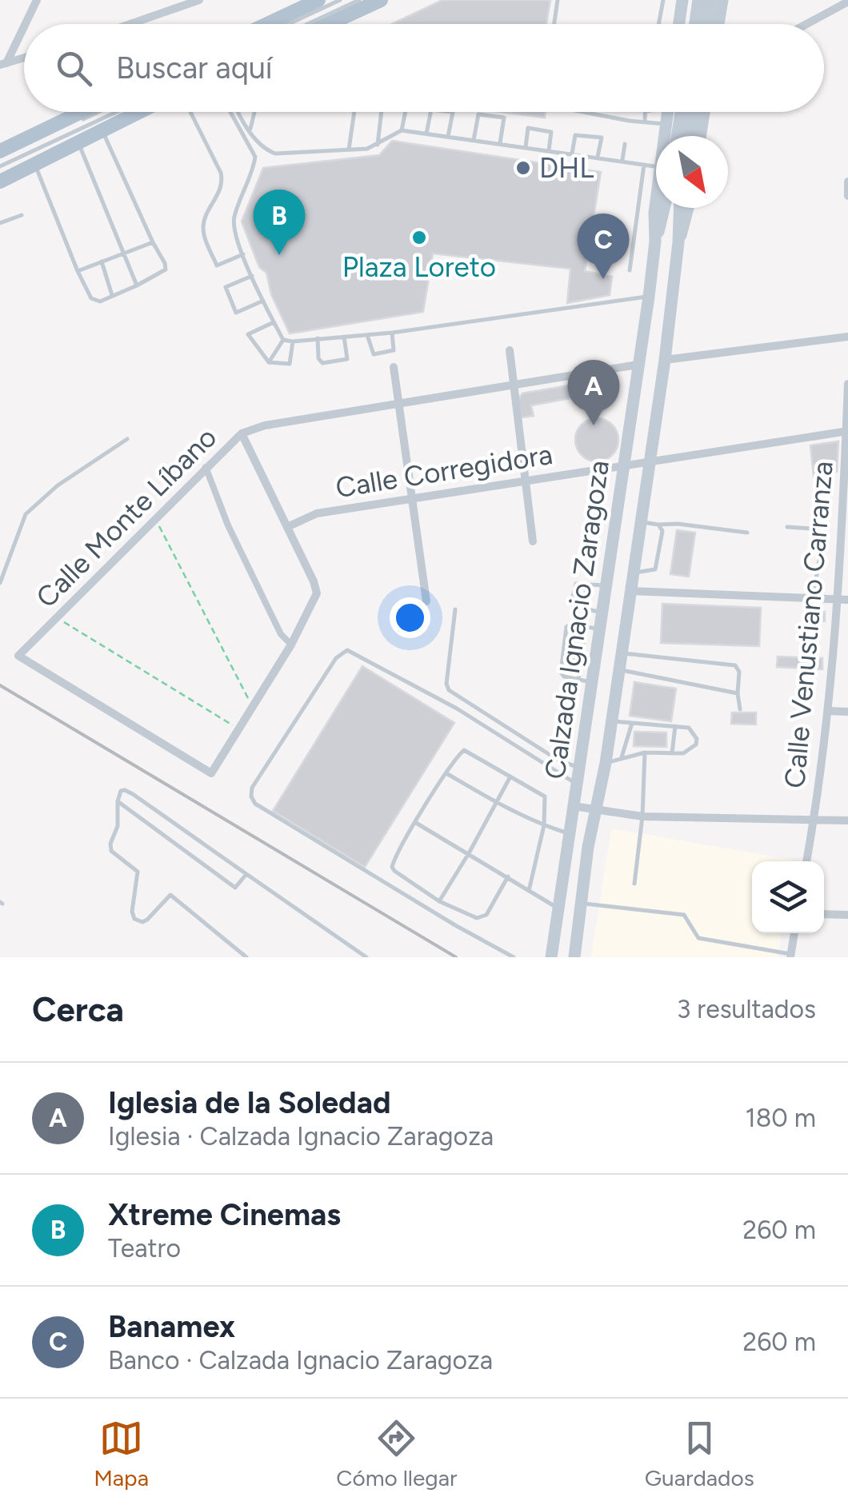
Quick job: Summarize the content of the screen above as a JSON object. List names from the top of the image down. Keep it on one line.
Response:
{"streets":{"main road":["Calzada Ignacio Zaragoza"],"street":["Calle Corregidora","Calle Monte Líbano","Calle Venustiano Carranza"]},"crossings":[["Calle Corregidora","Calzada Ignacio Zaragoza"],["Calle Corregidora","Calle Venustiano Carranza"],["Calle Monte Líbano","Calzada Ignacio Zaragoza"]],"places":["DHL","Plaza Loreto"],"north":"bottom right","page":{"search":"Buscar aquí","pins":["B","C","A"],"heading":["Cerca","3 resultados"],"list":[{"mark":"A","name":"Iglesia de la Soledad","note":"Iglesia · Calzada Ignacio Zaragoza","value":"180 m"},{"mark":"B","name":"Xtreme Cinemas","note":"Teatro","value":"260 m"},{"mark":"C","name":"Banamex","note":"Banco · Calzada Ignacio Zaragoza","value":"260 m"}],"nav":["Mapa","Cómo llegar","Guardados"]}}
